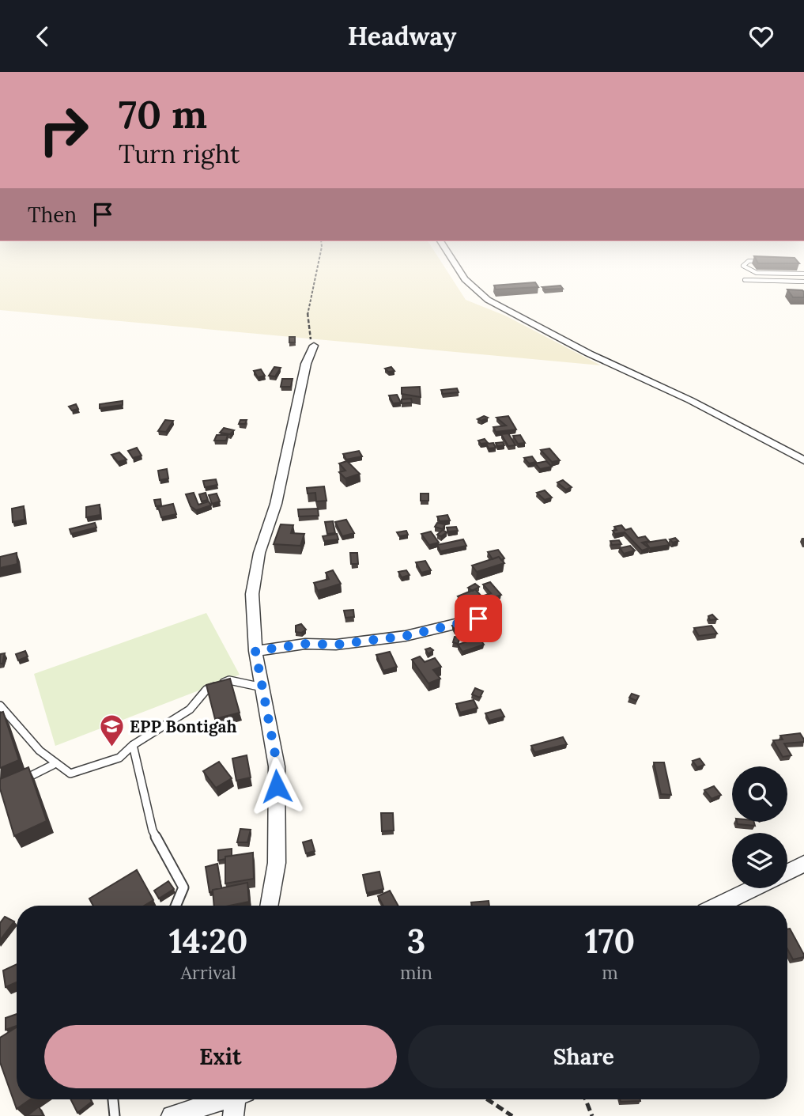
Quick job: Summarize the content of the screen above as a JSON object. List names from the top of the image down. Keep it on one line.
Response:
{"places":{"school or university":["EPP Bontigah"]},"page":{"header":"Headway","turn":["70 m","Turn right"],"then":"Then","eta":["14:20","Arrival","3","min","170","m"],"buttons":["Exit","Share"]}}
